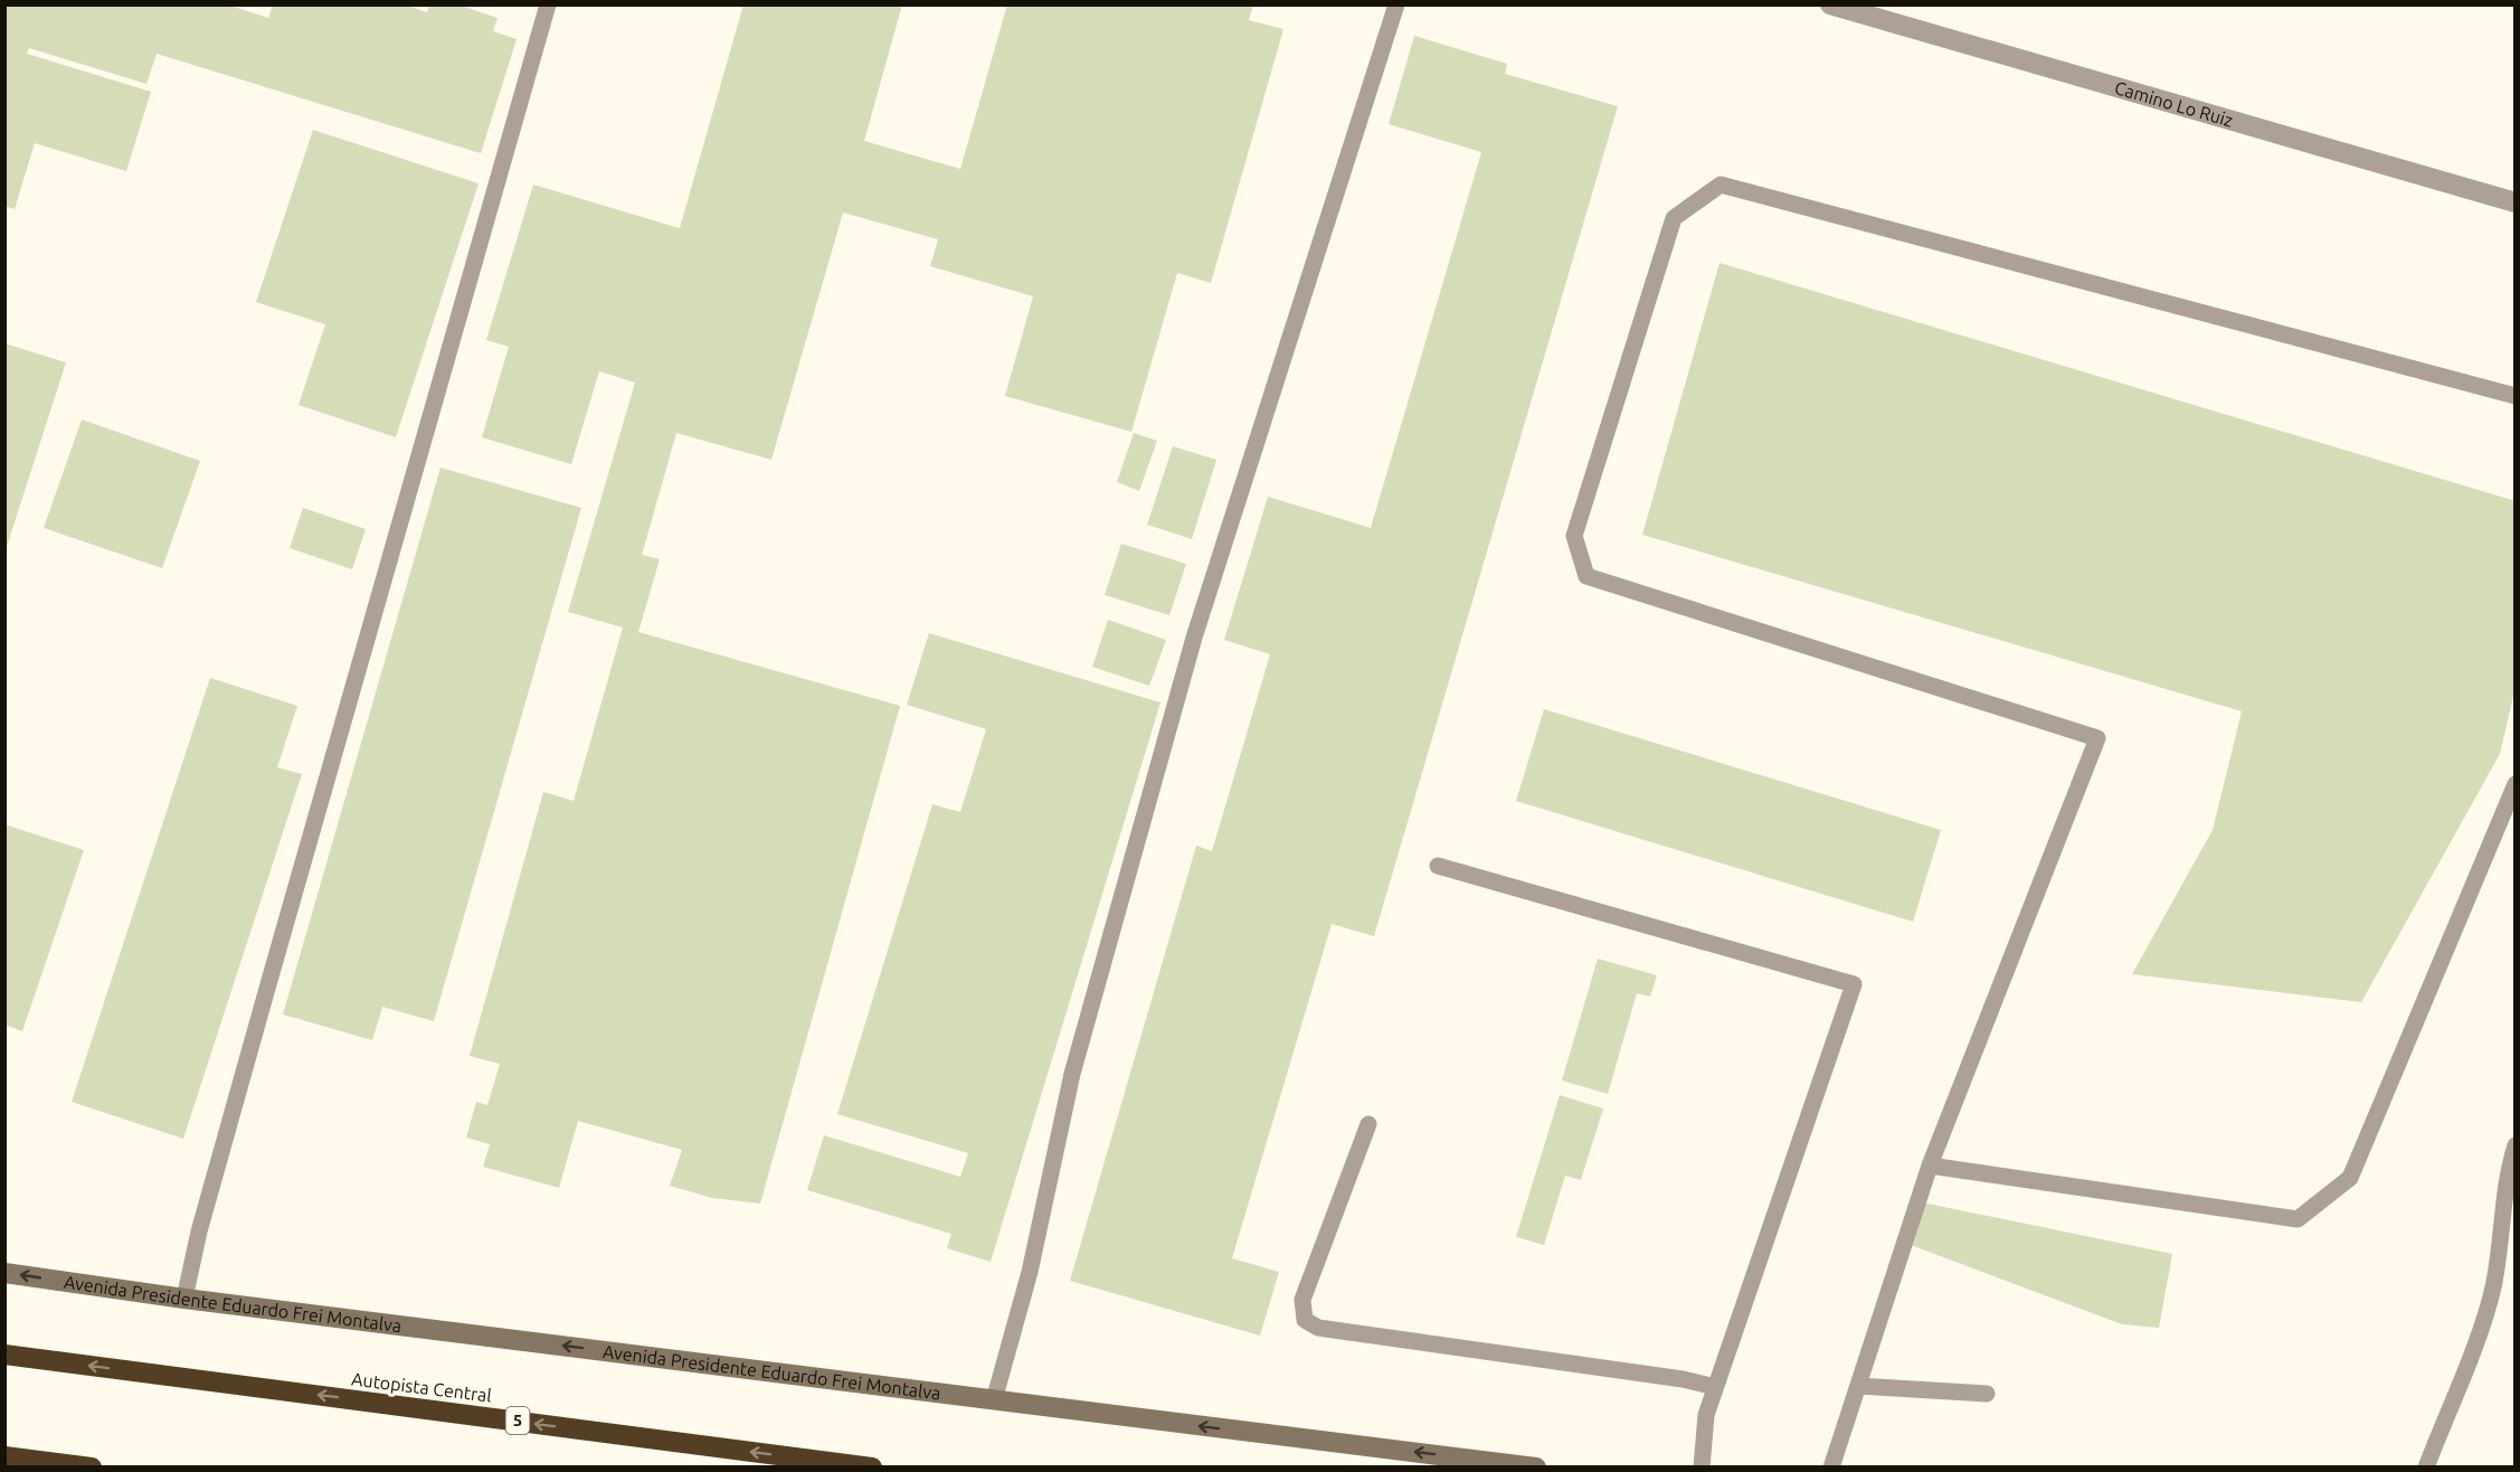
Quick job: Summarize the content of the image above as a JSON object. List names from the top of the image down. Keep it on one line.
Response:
{"streets":{"highway":["Autopista Central","5"],"main road":["Avenida Presidente Eduardo Frei Montalva"],"street":["Camino Lo Ruiz"]},"one_way":["Avenida Presidente Eduardo Frei Montalva","Autopista Central"]}
